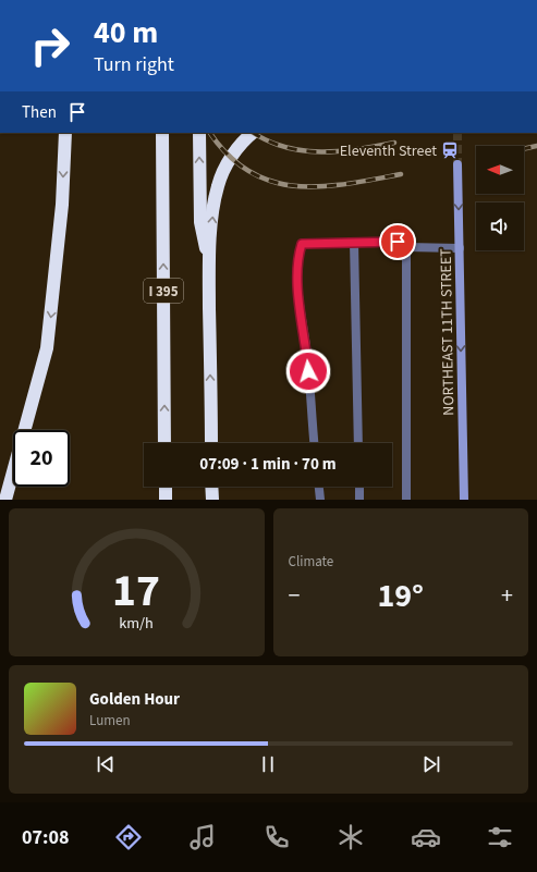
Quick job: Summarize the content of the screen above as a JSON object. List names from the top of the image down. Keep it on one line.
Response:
{"streets":{"highway":["I 395"],"street":["NORTHEAST 11TH STREET"]},"one_way":["NORTHEAST 11TH STREET"],"places":{"station":["Eleventh Street"]},"north":"left","page":{"turn":["40 m","Turn right"],"then":"Then","limit":"20","trip":"07:09 · 1 min · 70 m","tile":"Climate","heat":["−","19°","+"],"song":["Golden Hour","Lumen"],"tabs":"07:08","gauge":["17","km/h"]}}
